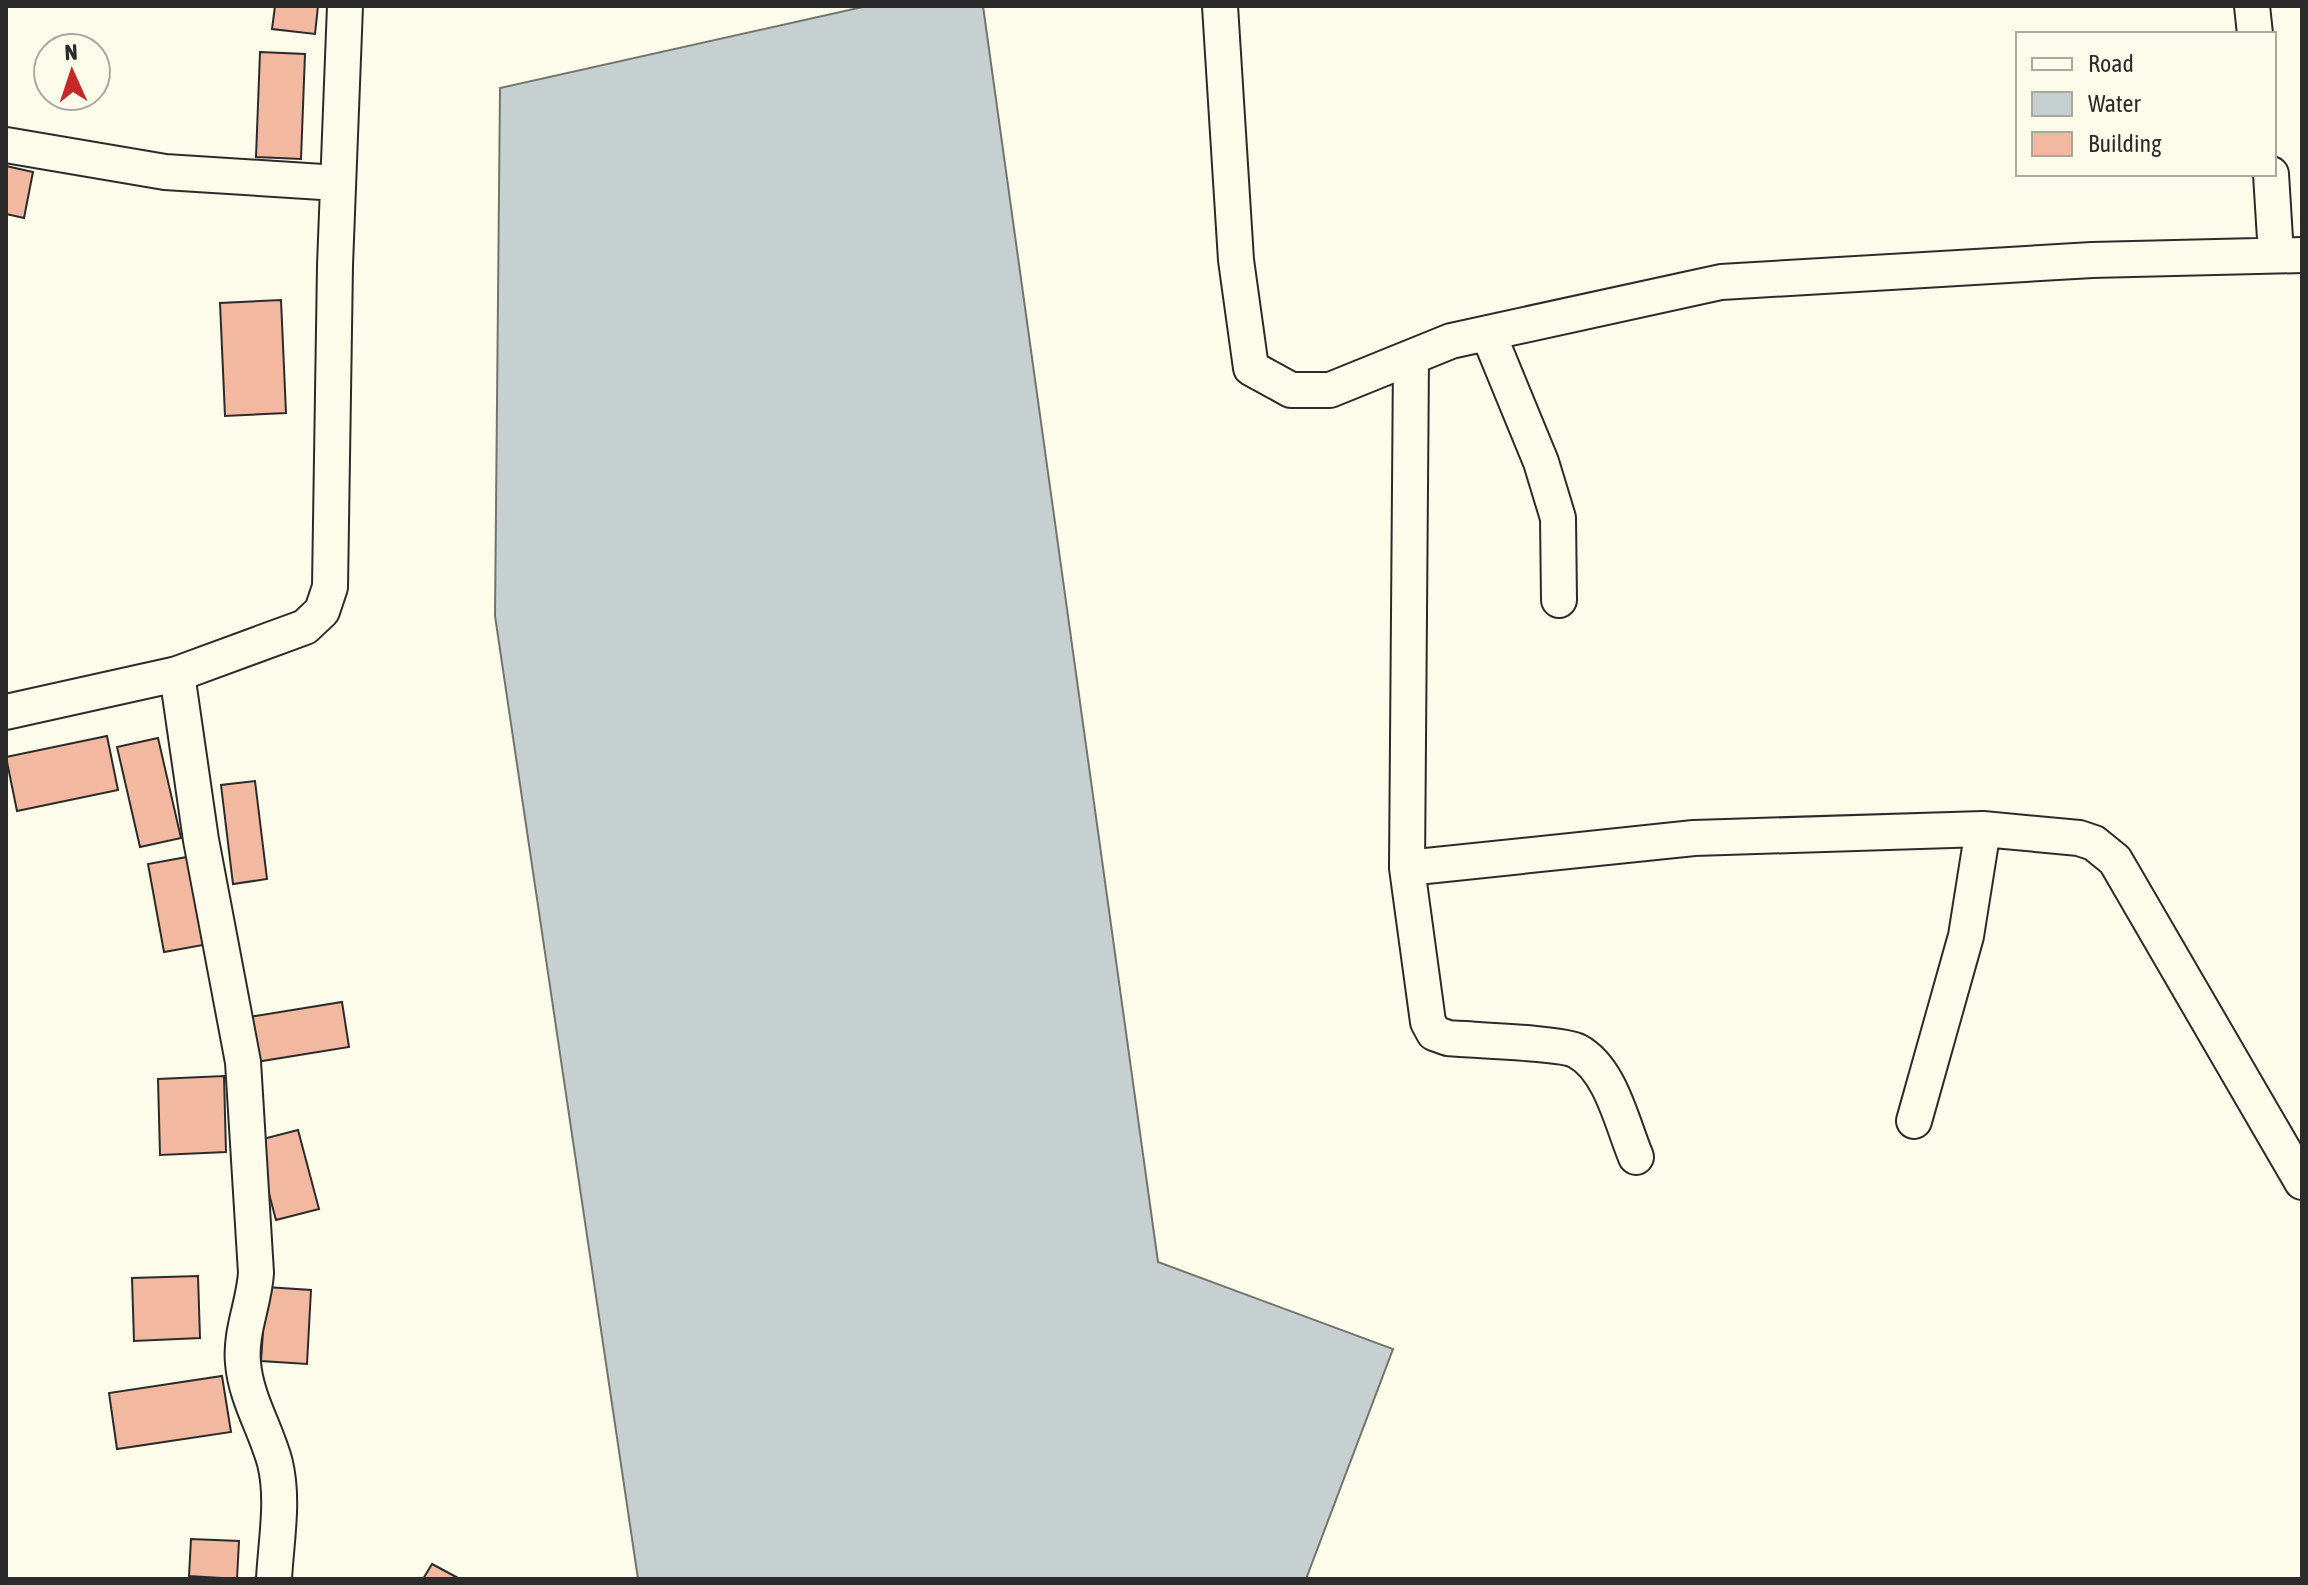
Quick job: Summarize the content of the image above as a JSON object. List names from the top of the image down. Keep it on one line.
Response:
{"legend":["Road","Water","Building"],"north":"top"}
